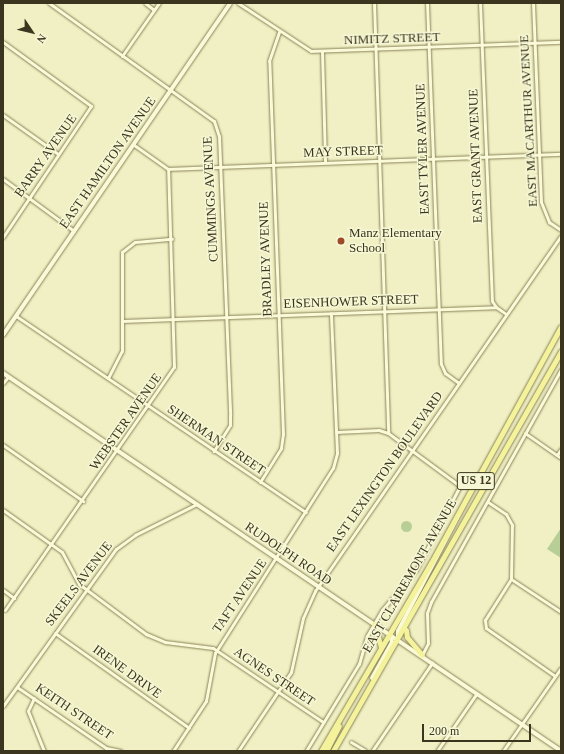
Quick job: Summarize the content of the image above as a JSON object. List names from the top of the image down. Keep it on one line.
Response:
{"streets":{"main road":["US 12","EAST CLAIREMONT AVENUE"],"street":["NIMITZ STREET","EAST MACARTHUR AVENUE","EAST TYLER AVENUE","MAY STREET","BARRY AVENUE","EAST GRANT AVENUE","EAST HAMILTON AVENUE","CUMMINGS AVENUE","BRADLEY AVENUE","EISENHOWER STREET","WEBSTER AVENUE","SHERMAN STREET","EAST LEXINGTON BOULEVARD","RUDOLPH ROAD","SKEELS AVENUE","TAFT AVENUE","IRENE DRIVE","AGNES STREET","KEITH STREET"]},"crossings":[["NIMITZ STREET","EAST MACARTHUR AVENUE"],["NIMITZ STREET","EAST TYLER AVENUE"],["NIMITZ STREET","EAST GRANT AVENUE"],["NIMITZ STREET","BRADLEY AVENUE"],["EAST MACARTHUR AVENUE","MAY STREET"],["EAST TYLER AVENUE","MAY STREET"],["EAST TYLER AVENUE","EISENHOWER STREET"],["EAST TYLER AVENUE","EAST LEXINGTON BOULEVARD"],["MAY STREET","EAST GRANT AVENUE"],["MAY STREET","CUMMINGS AVENUE"],["MAY STREET","BRADLEY AVENUE"],["MAY STREET","WEBSTER AVENUE"],["EAST GRANT AVENUE","EISENHOWER STREET"],["EAST HAMILTON AVENUE","CUMMINGS AVENUE"],["EAST HAMILTON AVENUE","SHERMAN STREET"],["CUMMINGS AVENUE","EISENHOWER STREET"],["CUMMINGS AVENUE","SHERMAN STREET"],["BRADLEY AVENUE","EISENHOWER STREET"],["BRADLEY AVENUE","SHERMAN STREET"],["EISENHOWER STREET","WEBSTER AVENUE"],["EISENHOWER STREET","TAFT AVENUE"],["WEBSTER AVENUE","SHERMAN STREET"],["WEBSTER AVENUE","RUDOLPH ROAD"],["WEBSTER AVENUE","AGNES STREET"],["SHERMAN STREET","TAFT AVENUE"],["EAST LEXINGTON BOULEVARD","RUDOLPH ROAD"],["EAST LEXINGTON BOULEVARD","AGNES STREET"],["RUDOLPH ROAD","EAST CLAIREMONT AVENUE"],["RUDOLPH ROAD","SKEELS AVENUE"],["RUDOLPH ROAD","TAFT AVENUE"],["SKEELS AVENUE","IRENE DRIVE"],["SKEELS AVENUE","AGNES STREET"],["SKEELS AVENUE","KEITH STREET"],["TAFT AVENUE","IRENE DRIVE"],["TAFT AVENUE","AGNES STREET"]],"places":["Manz Elementary School"],"scale_bar":"200 m","north":"bottom right"}
